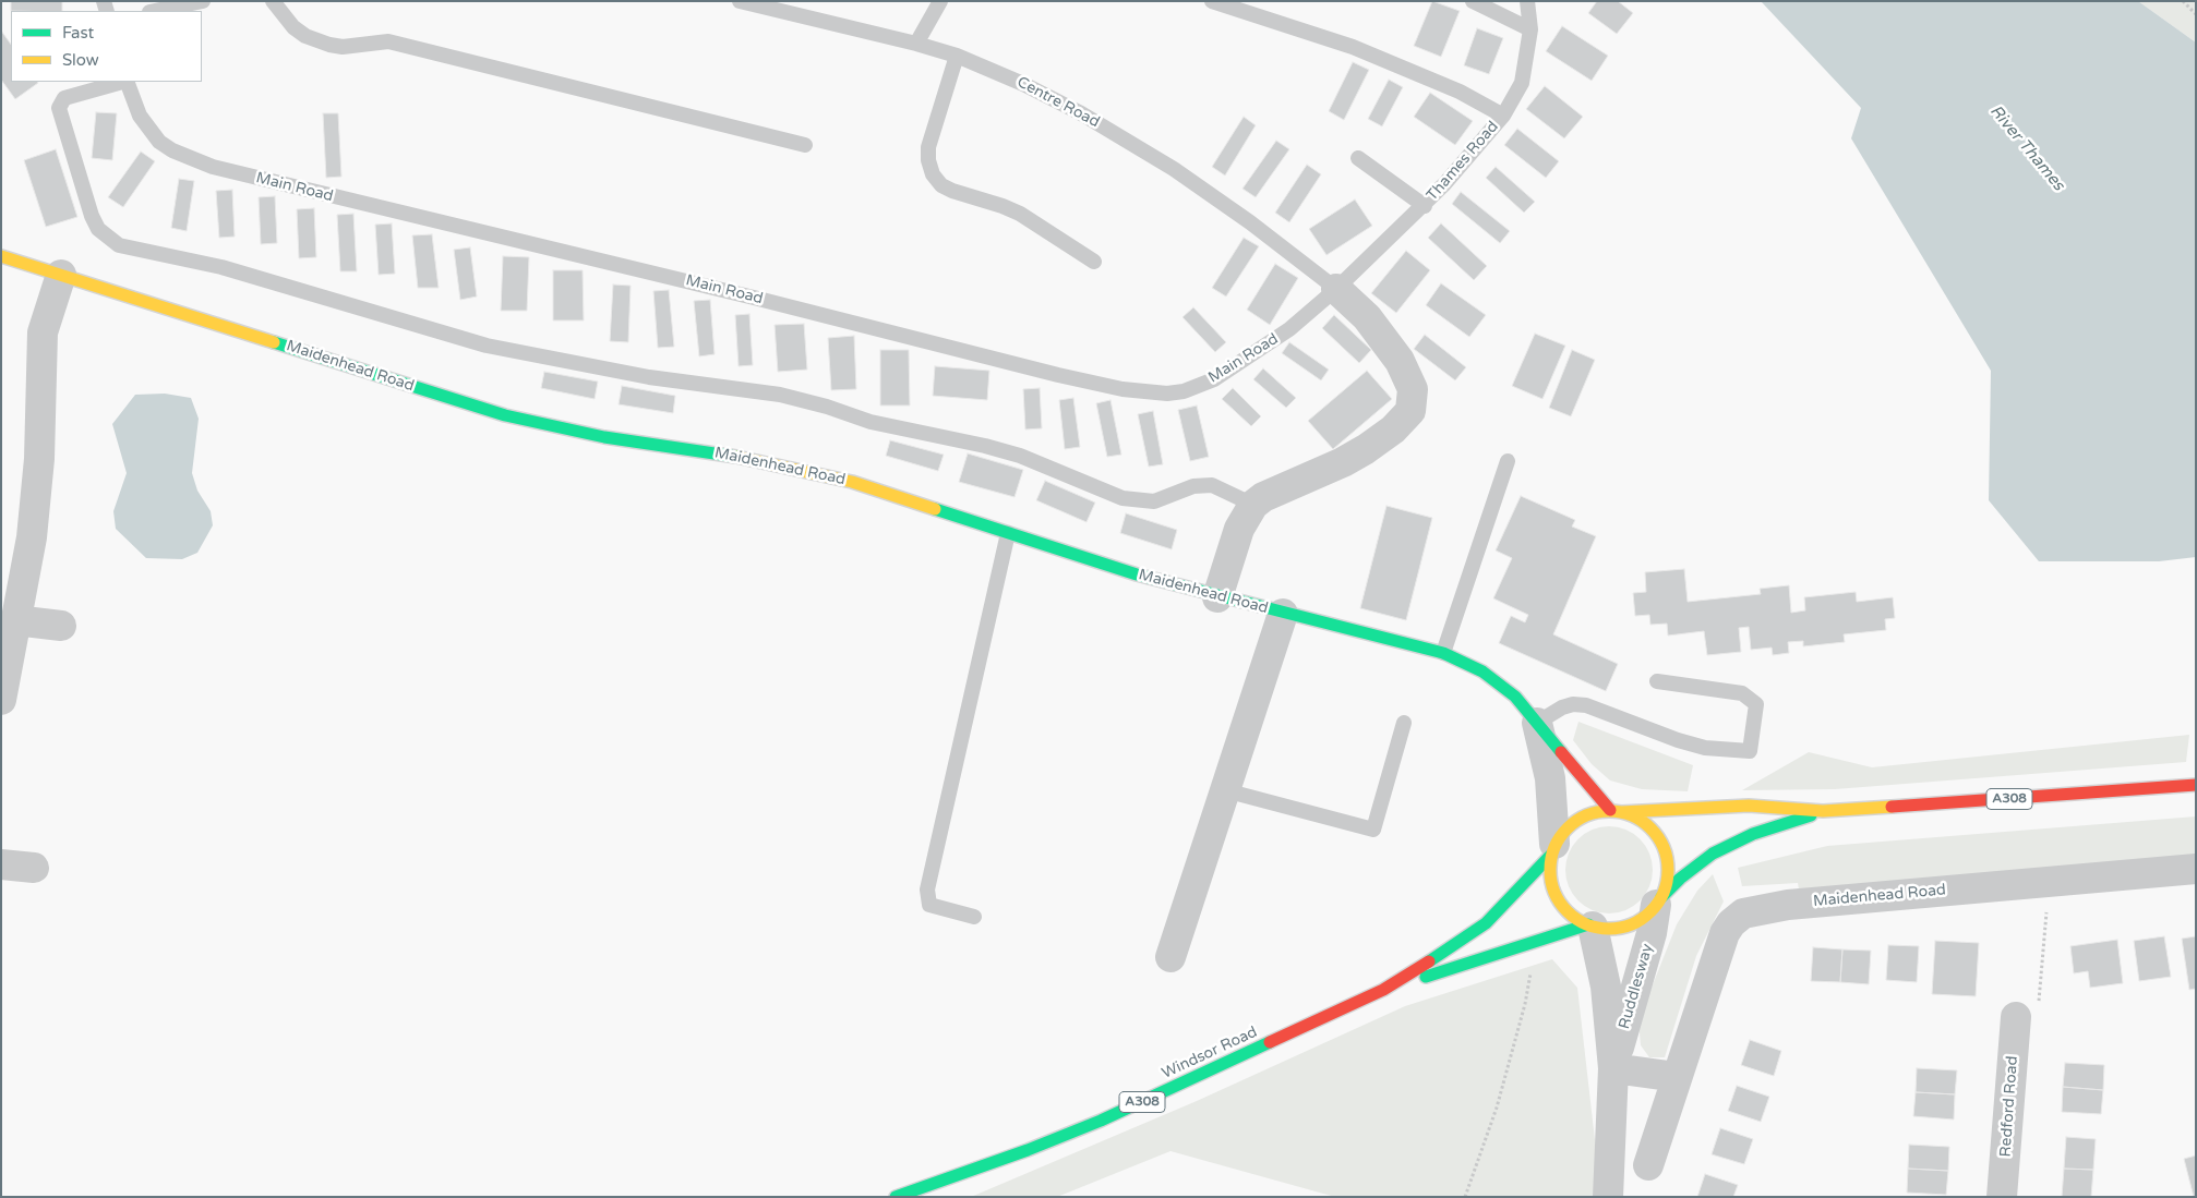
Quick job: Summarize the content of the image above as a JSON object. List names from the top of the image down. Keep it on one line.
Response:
{"streets":{"main road":["Maidenhead Road","A308","Windsor Road"],"street":["Ruddlesway","Redford Road"],"lane":["Centre Road","Thames Road","Main Road"]},"crossings":[["Centre Road","Thames Road"],["Centre Road","Main Road"],["Thames Road","Main Road"],["Maidenhead Road","A308"],["Maidenhead Road","Ruddlesway"],["Maidenhead Road","Windsor Road"],["A308","Ruddlesway"],["A308","Windsor Road"],["Ruddlesway","Windsor Road"]],"water":["River Thames"],"legend":["Fast","Slow"]}
